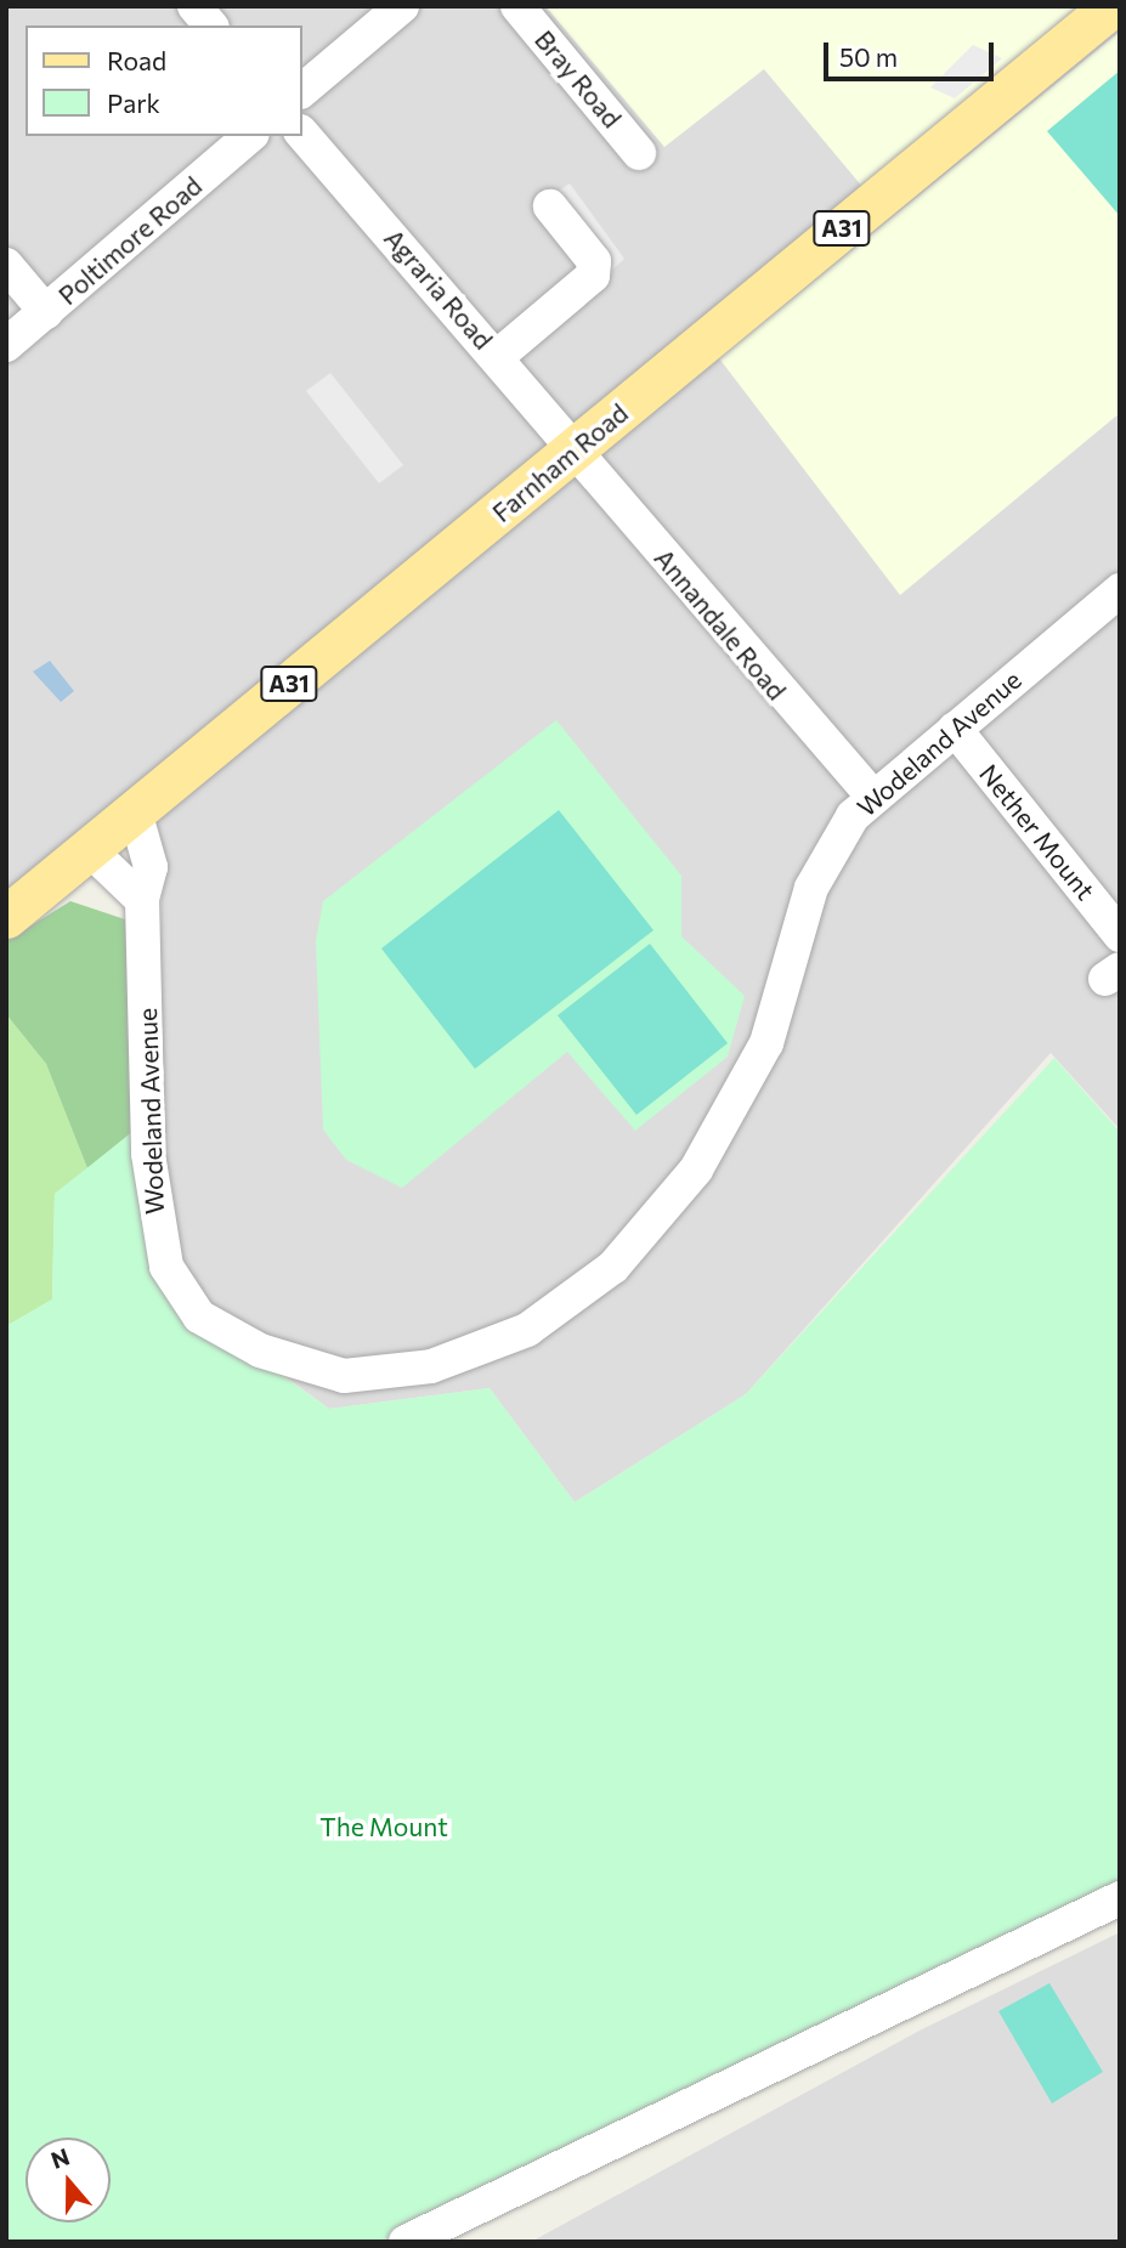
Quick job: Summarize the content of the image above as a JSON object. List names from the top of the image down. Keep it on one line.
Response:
{"streets":{"main road":["A31","Farnham Road"],"street":["Bray Road","Poltimore Road","Agraria Road","Annandale Road","Wodeland Avenue","Nether Mount"]},"crossings":[["Agraria Road","Farnham Road"],["Agraria Road","Annandale Road"],["Farnham Road","Annandale Road"],["Farnham Road","Wodeland Avenue"],["Annandale Road","Wodeland Avenue"],["Wodeland Avenue","Nether Mount"]],"parks":["The Mount"],"legend":["Road","Park"],"scale_bar":"50 m","north":"top"}
